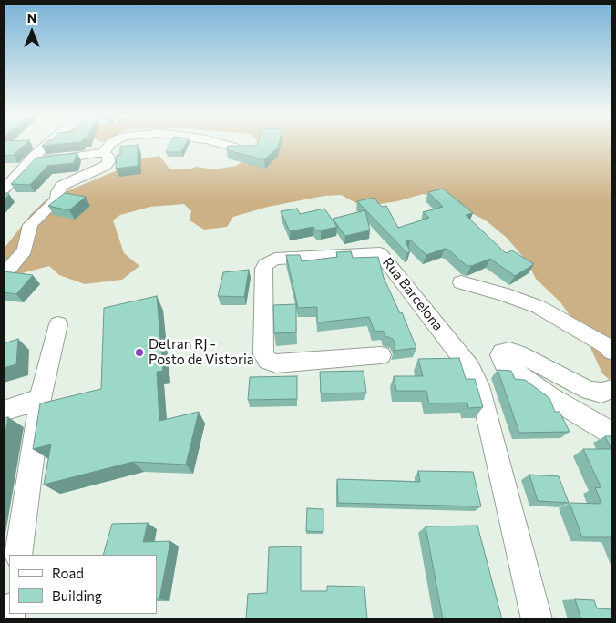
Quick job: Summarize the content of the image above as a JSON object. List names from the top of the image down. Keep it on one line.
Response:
{"streets":{"street":["Rua Barcelona"]},"places":["Detran RJ - Posto de Vistoria"],"legend":["Road","Building"],"north":"top"}
